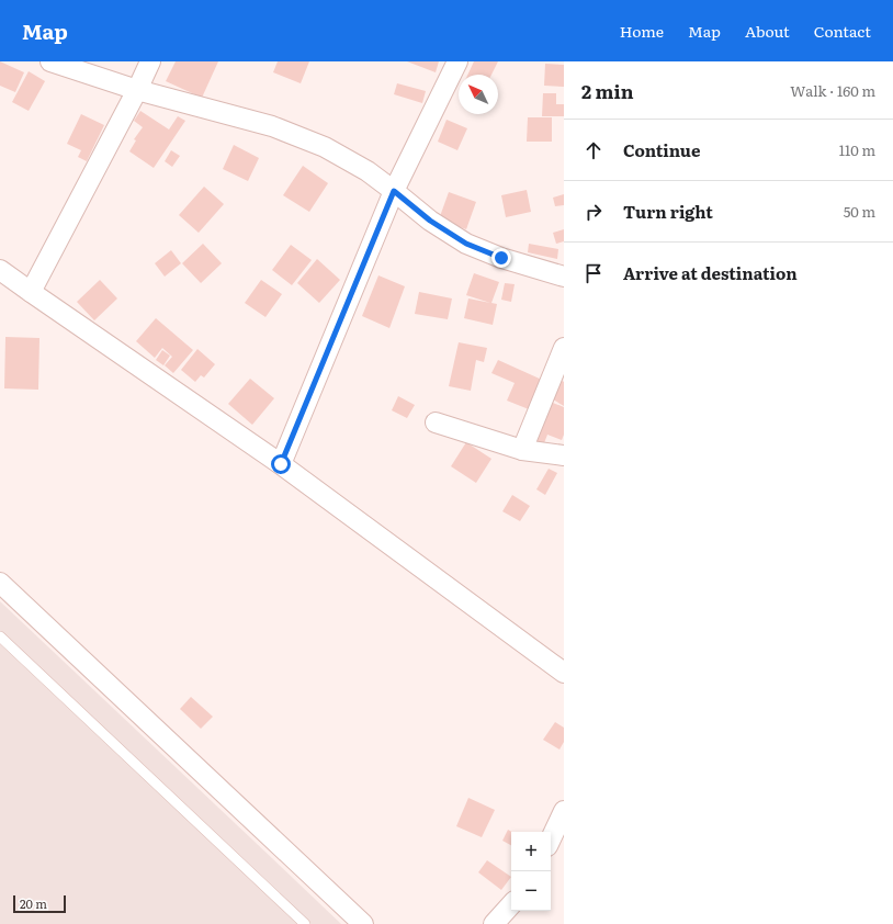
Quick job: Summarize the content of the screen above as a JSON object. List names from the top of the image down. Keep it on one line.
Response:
{"scale_bar":"20 m","north":"top left","page":{"header":"Map","nav":["Home","Map","About","Contact"],"heading":["2 min","Walk · 160 m"],"list":[["Continue","110 m"],["Turn right","50 m"],"Arrive at destination"],"map_buttons":["+","−"],"scale":"20 m"}}
